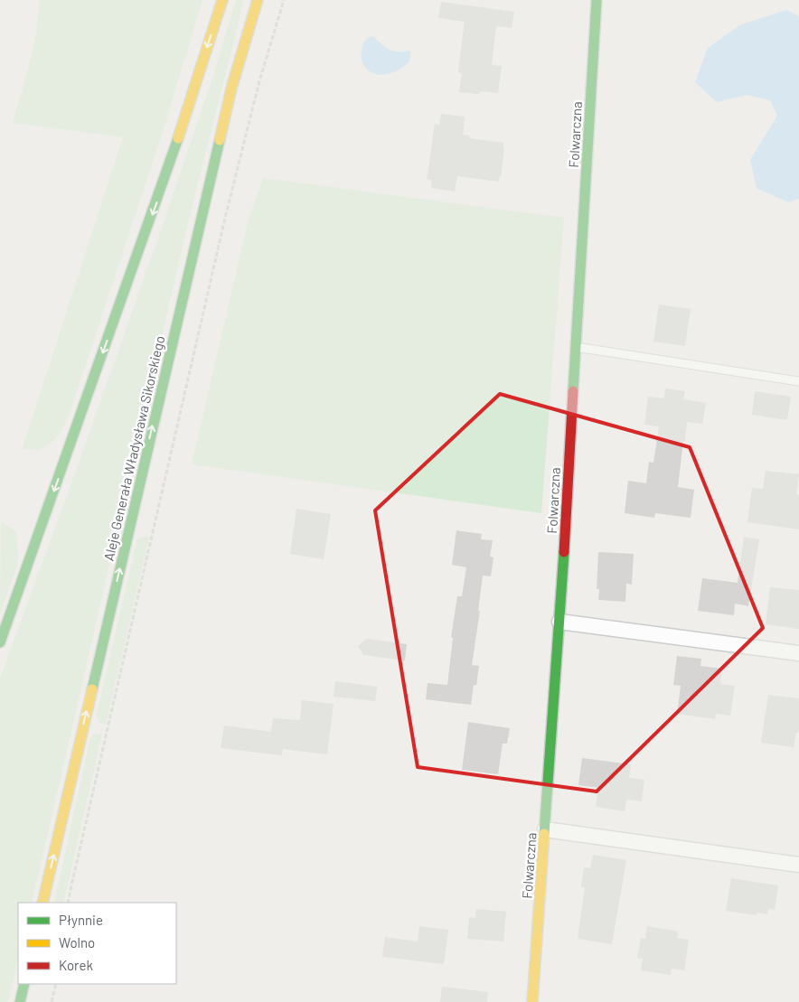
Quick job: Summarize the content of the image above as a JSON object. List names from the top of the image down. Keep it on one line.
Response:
{"streets":{"main road":["Folwarczna","Aleje Generała Władysława Sikorskiego"]},"legend":["Płynnie","Wolno","Korek"]}
